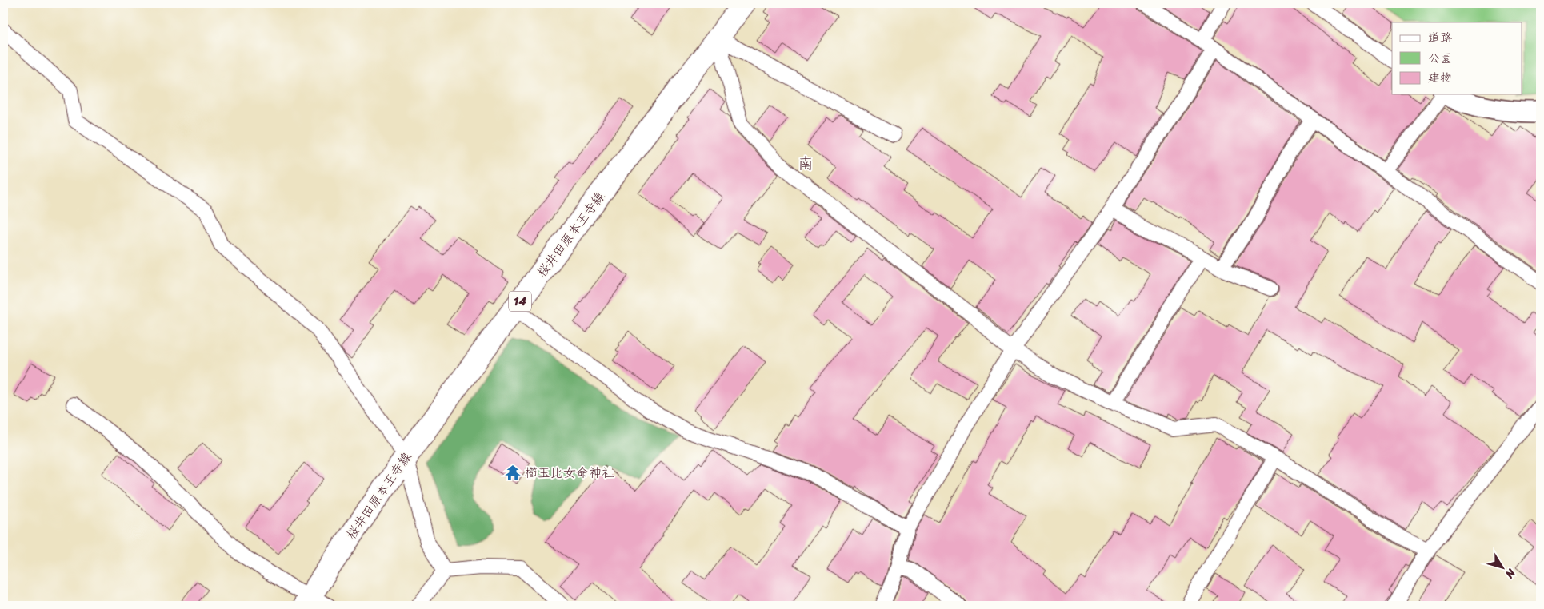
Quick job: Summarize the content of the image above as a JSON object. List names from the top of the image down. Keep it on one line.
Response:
{"streets":{"main road":["桜井田原本王寺線","14"]},"districts":["南"],"places":{"temple":["櫛玉比女命神社"]},"legend":["道路","公園","建物"],"north":"bottom right"}
